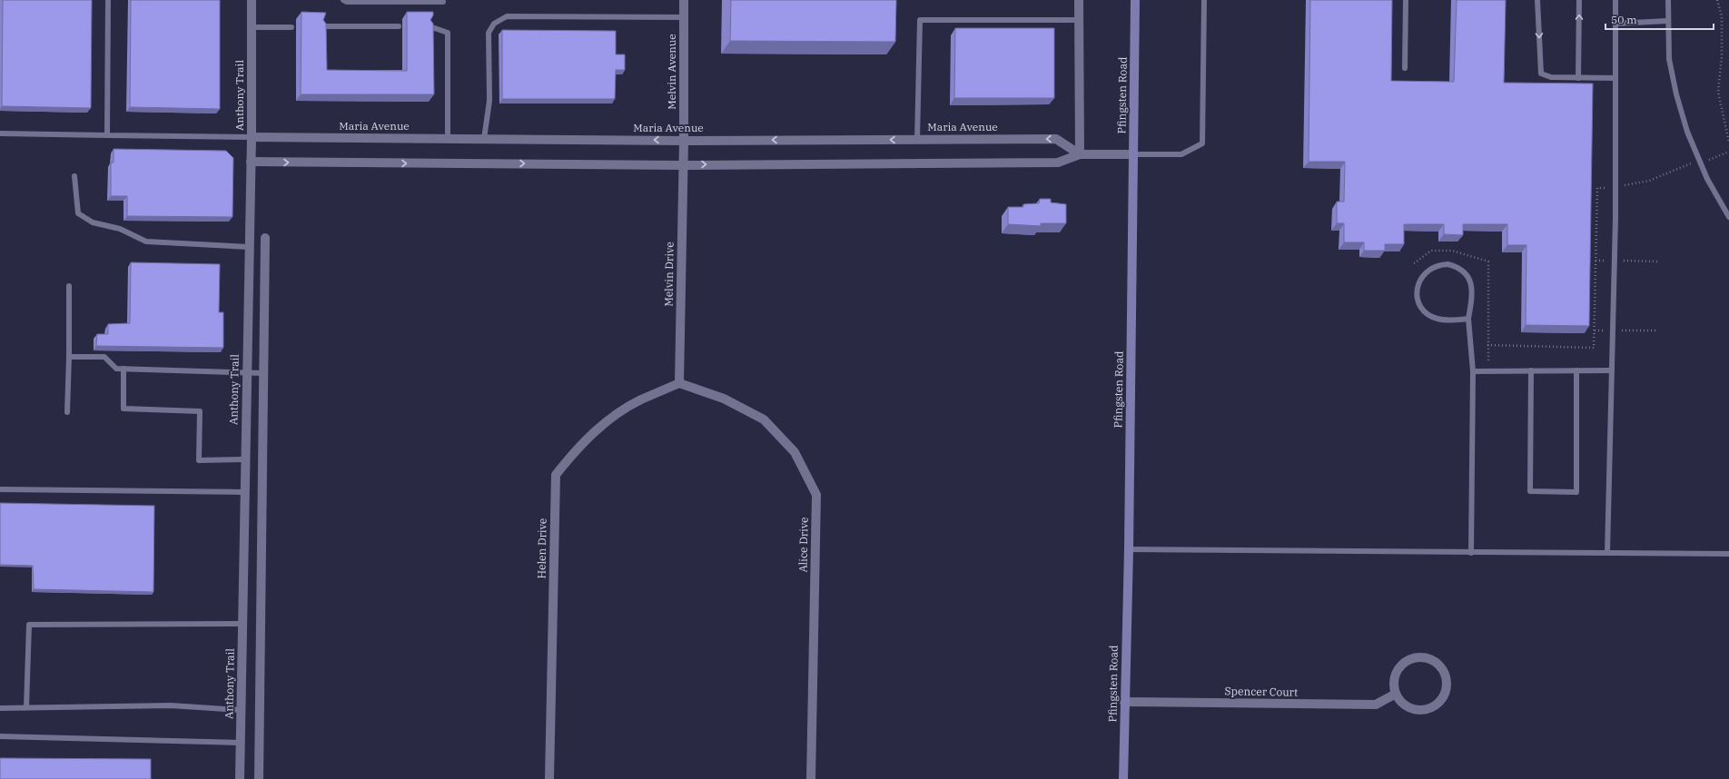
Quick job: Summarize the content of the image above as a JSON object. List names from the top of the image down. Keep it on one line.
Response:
{"streets":{"main road":["Pfingsten Road"],"street":["Melvin Avenue","Anthony Trail","Maria Avenue","Melvin Drive","Alice Drive","Helen Drive","Spencer Court"]},"crossings":[["Melvin Avenue","Maria Avenue"],["Melvin Avenue","Melvin Drive"],["Anthony Trail","Maria Avenue"],["Pfingsten Road","Spencer Court"],["Melvin Drive","Alice Drive"],["Melvin Drive","Helen Drive"],["Alice Drive","Helen Drive"]],"scale_bar":"50 m"}
